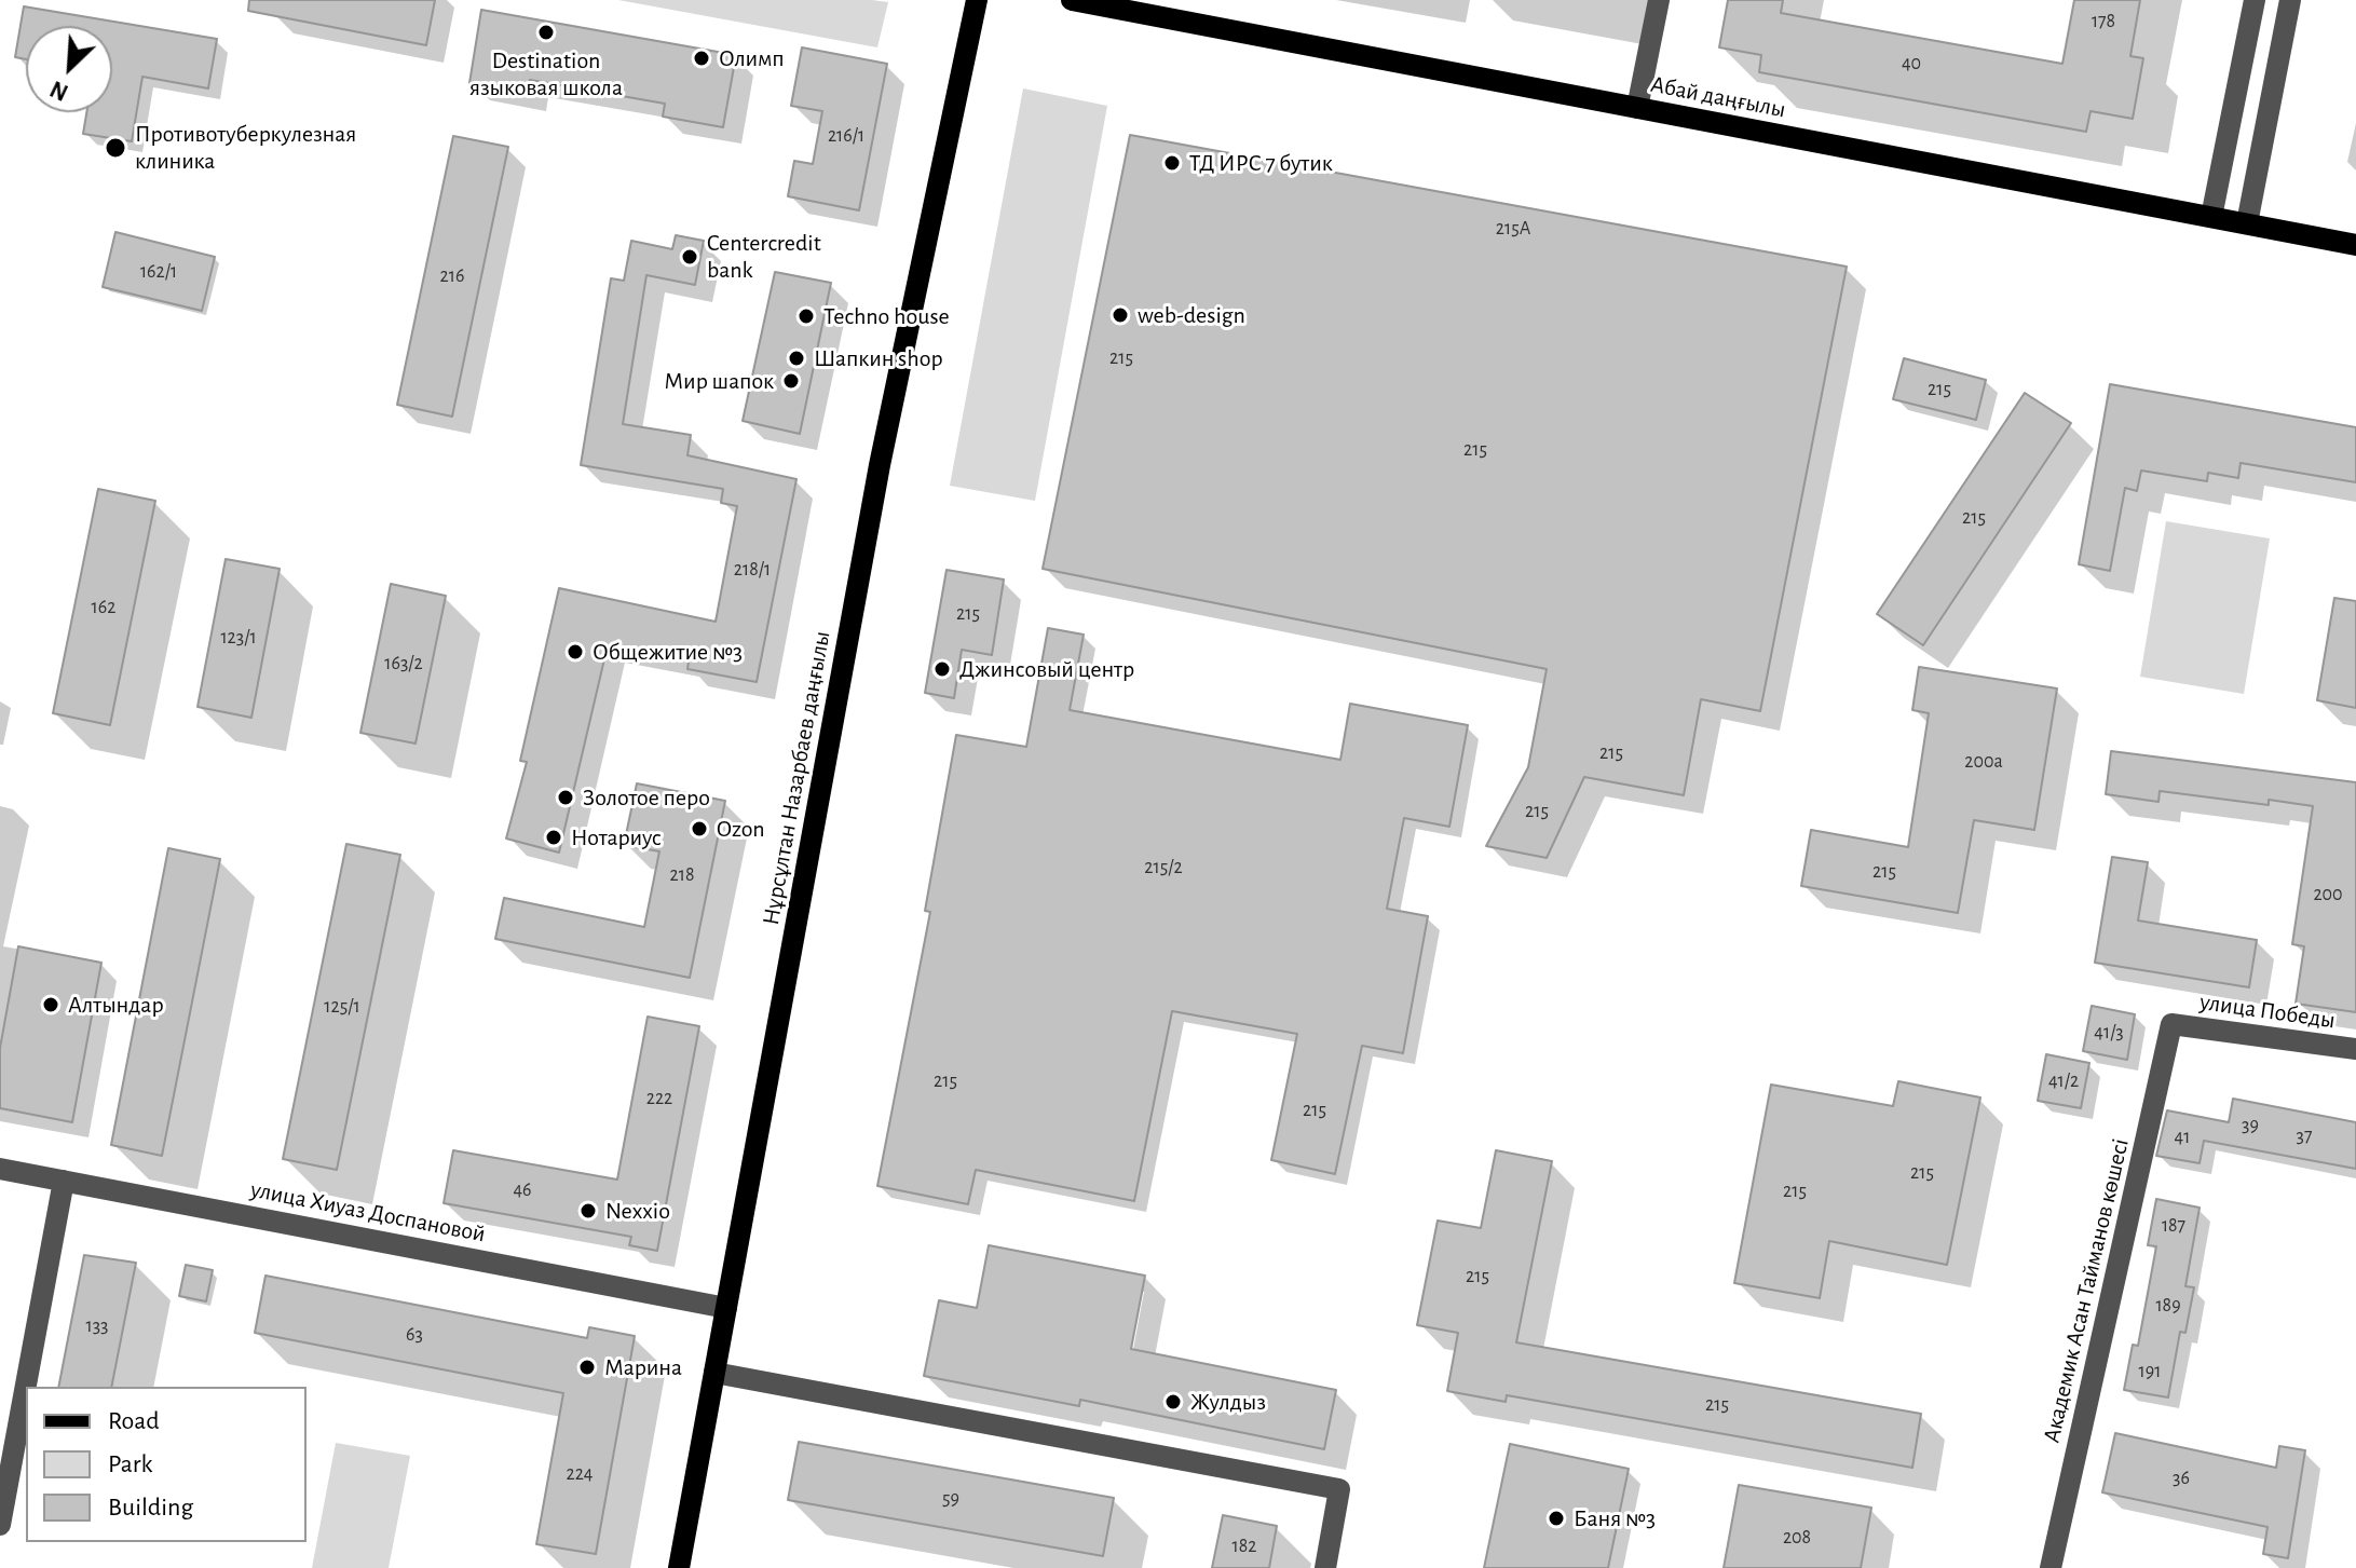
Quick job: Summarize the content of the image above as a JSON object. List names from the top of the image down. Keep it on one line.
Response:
{"streets":{"main road":["Абай даңғылы","Нұрсұлтан Назарбаев даңғылы"],"street":["улица Победы","улица Хиуаз Доспановой","Академик Асан Тайманов көшесі"]},"crossings":[["Нұрсұлтан Назарбаев даңғылы","улица Хиуаз Доспановой"],["улица Победы","Академик Асан Тайманов көшесі"]],"places":["Destination языковая школа","Олимп","Противотуберкулезная клиника","ТД ИРС 7 бутик","Centercredit bank","web-design","Techno house","Шапкин shop","Мир шапок","Общежитие №3","Джинсовый центр","Золотое перо","Ozon","Нотариус","Алтындар","Nexxio","Марина","Жулдыз","Баня №3"],"house_numbers":["178","40","216/1","215А","162/1","216","215","215","215","215","218/1","162","215","123/1","163/2","215","200а","215","215/2","215","218","200","125/1","41/3","215","41/2","222","215","39","37","41","215","46","215","187","215","189","133","63","191","215","224","36","59","208","182"],"legend":["Road","Park","Building"],"north":"bottom left"}
